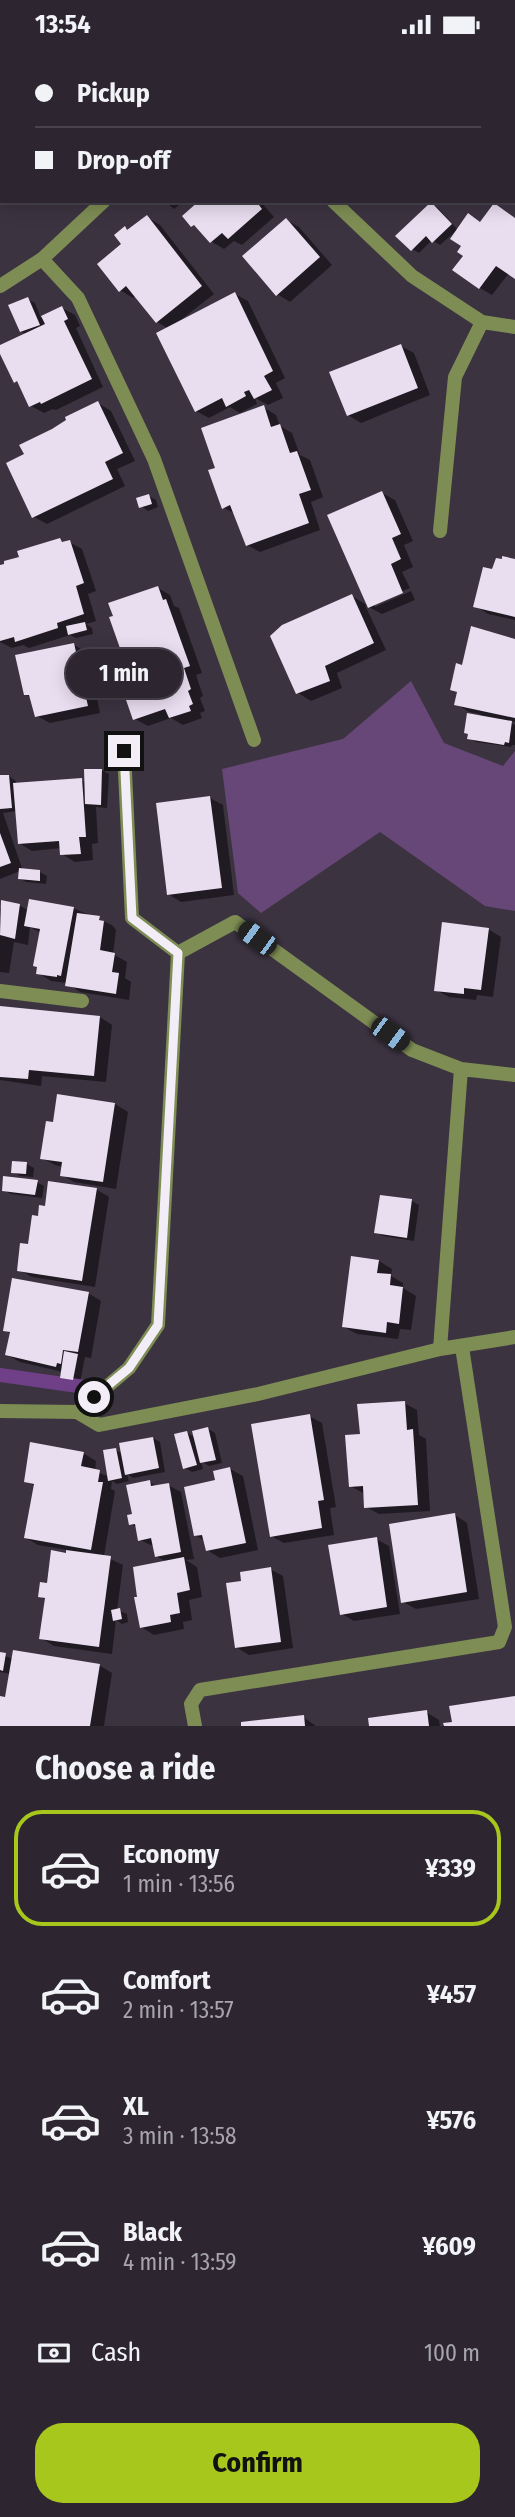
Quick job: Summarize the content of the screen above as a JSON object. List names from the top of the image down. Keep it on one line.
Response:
{"page":{"status":"13:54","banner":["Pickup","Drop-off"],"bubble":"1 min","heading":"Choose a ride","list":[{"name":"Economy","note":"1 min · 13:56","value":"¥339"},{"name":"Comfort","note":"2 min · 13:57","value":"¥457"},{"name":"XL","note":"3 min · 13:58","value":"¥576"},{"name":"Black","note":"4 min · 13:59","value":"¥609"}],"pay":["Cash","100 m"],"buttons":"Confirm"}}
